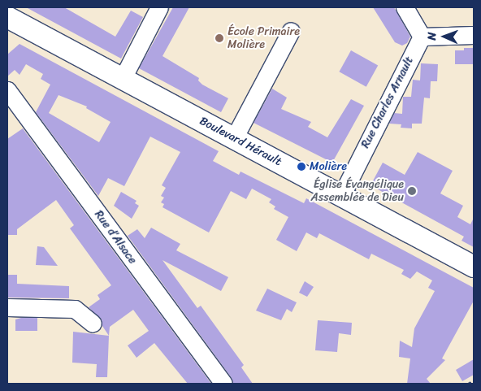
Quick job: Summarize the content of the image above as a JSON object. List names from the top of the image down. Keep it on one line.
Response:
{"streets":{"main road":["Boulevard Hérault"],"street":["Rue Charles Arnault","Rue d’Alsace"]},"crossings":[["Rue Charles Arnault","Boulevard Hérault"]],"places":["École Primaire Molière","Molière","Église Évangélique Assemblée de Dieu"],"north":"left"}
